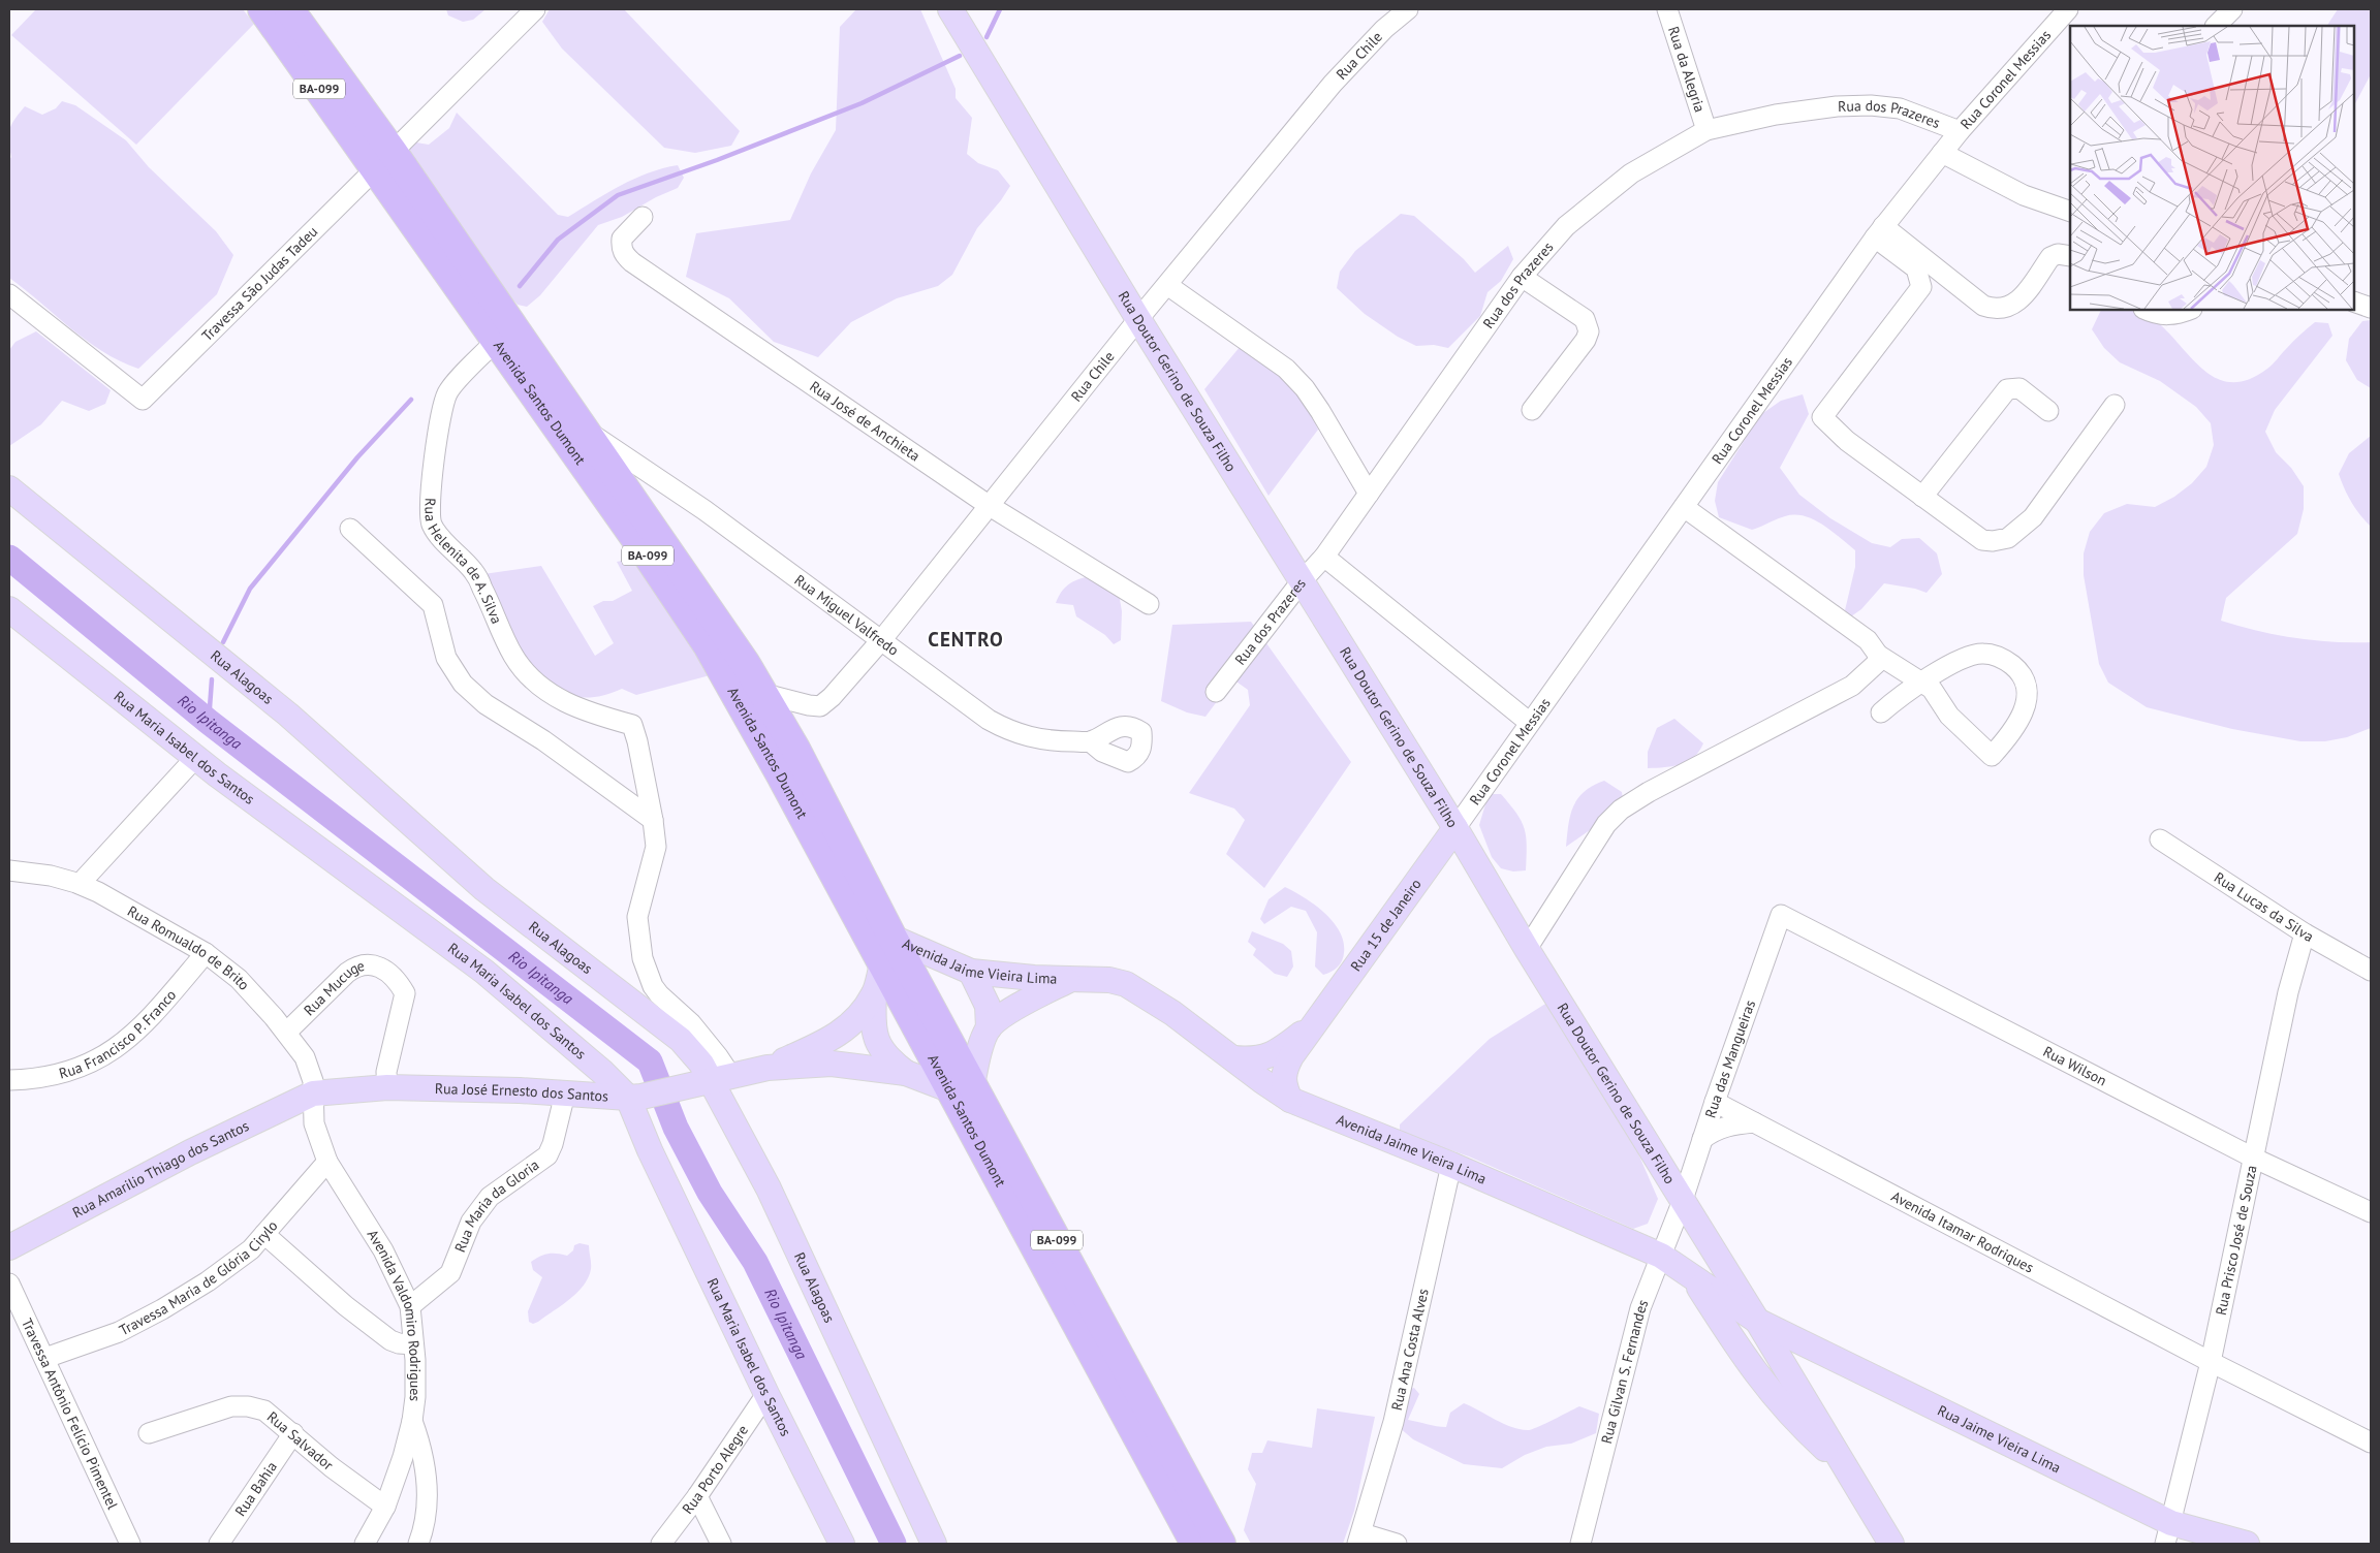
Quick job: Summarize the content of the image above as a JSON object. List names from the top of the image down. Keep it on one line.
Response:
{"streets":{"highway":["BA-099","Avenida Santos Dumont"],"main road":["Rua Doutor Gerino de Souza Filho","Rua Alagoas","Rua Maria Isabel dos Santos","Rua 15 de Janeiro","Avenida Jaime Vieira Lima","Rua José Ernesto dos Santos","Rua Amarilio Thiago dos Santos","Rua Jaime Vieira Lima"],"street":["Rua Chile","Rua da Alegria","Rua Coronel Messias","Rua dos Prazeres","Travessa São Judas Tadeu","Rua José de Anchieta","Rua Helenita de A. Silva","Rua Miguel Valfredo","Rua Lucas da Silva","Rua Romualdo de Brito","Rua Mucuge","Rua Francisco P. Franco","Rua das Mangueiras","Rua Wilson","Rua Maria da Gloria","Avenida Itamar Rodriques","Rua Prisco José de Souza","Travessa Maria de Glória Cirylo","Avenida Valdomiro Rodrigues","Rua Ana Costa Alves","Rua Gilvan S. Fernandes","Travessa Antônio Felício Pimentel","Rua Salvador","Rua Porto Alegre","Rua Bahia"]},"crossings":[["Rua Chile","Rua Doutor Gerino de Souza Filho"],["Rua Chile","Avenida Santos Dumont"],["Rua Chile","Rua José de Anchieta"],["Rua Chile","Rua Miguel Valfredo"],["Rua da Alegria","Rua dos Prazeres"],["Rua Coronel Messias","Rua dos Prazeres"],["Rua Coronel Messias","Rua Doutor Gerino de Souza Filho"],["Rua Coronel Messias","Rua 15 de Janeiro"],["Rua dos Prazeres","Rua Doutor Gerino de Souza Filho"],["Travessa São Judas Tadeu","Avenida Santos Dumont"],["Rua Doutor Gerino de Souza Filho","Rua 15 de Janeiro"],["Rua Doutor Gerino de Souza Filho","Avenida Jaime Vieira Lima"],["Rua Doutor Gerino de Souza Filho","Rua das Mangueiras"],["Rua Doutor Gerino de Souza Filho","Rua Gilvan S. Fernandes"],["Rua Doutor Gerino de Souza Filho","Rua Jaime Vieira Lima"],["Avenida Santos Dumont","Rua Helenita de A. Silva"],["Avenida Santos Dumont","Rua Miguel Valfredo"],["Avenida Santos Dumont","Avenida Jaime Vieira Lima"],["Avenida Santos Dumont","Rua José Ernesto dos Santos"],["Rua Alagoas","Rua José Ernesto dos Santos"],["Rua Maria Isabel dos Santos","Rua José Ernesto dos Santos"],["Rua Maria Isabel dos Santos","Rua Porto Alegre"],["Rua Lucas da Silva","Rua Prisco José de Souza"],["Rua 15 de Janeiro","Avenida Jaime Vieira Lima"],["Rua Romualdo de Brito","Rua Mucuge"],["Rua Romualdo de Brito","Rua Francisco P. Franco"],["Rua Romualdo de Brito","Rua José Ernesto dos Santos"],["Rua Romualdo de Brito","Rua Amarilio Thiago dos Santos"],["Rua Romualdo de Brito","Avenida Valdomiro Rodrigues"],["Avenida Jaime Vieira Lima","Rua Ana Costa Alves"],["Avenida Jaime Vieira Lima","Rua Gilvan S. Fernandes"],["Avenida Jaime Vieira Lima","Rua Jaime Vieira Lima"],["Rua Mucuge","Rua José Ernesto dos Santos"],["Rua das Mangueiras","Rua Wilson"],["Rua das Mangueiras","Avenida Itamar Rodriques"],["Rua das Mangueiras","Rua Gilvan S. Fernandes"],["Rua Wilson","Rua Prisco José de Souza"],["Rua José Ernesto dos Santos","Rua Amarilio Thiago dos Santos"],["Rua José Ernesto dos Santos","Rua Maria da Gloria"],["Rua José Ernesto dos Santos","Avenida Valdomiro Rodrigues"],["Rua Amarilio Thiago dos Santos","Avenida Valdomiro Rodrigues"],["Rua Maria da Gloria","Avenida Valdomiro Rodrigues"],["Avenida Itamar Rodriques","Rua Prisco José de Souza"],["Rua Prisco José de Souza","Rua Jaime Vieira Lima"],["Travessa Maria de Glória Cirylo","Avenida Valdomiro Rodrigues"],["Travessa Maria de Glória Cirylo","Travessa Antônio Felício Pimentel"],["Avenida Valdomiro Rodrigues","Rua Salvador"],["Rua Salvador","Rua Bahia"]],"districts":["CENTRO"],"water":["Rio Ipitanga"]}
